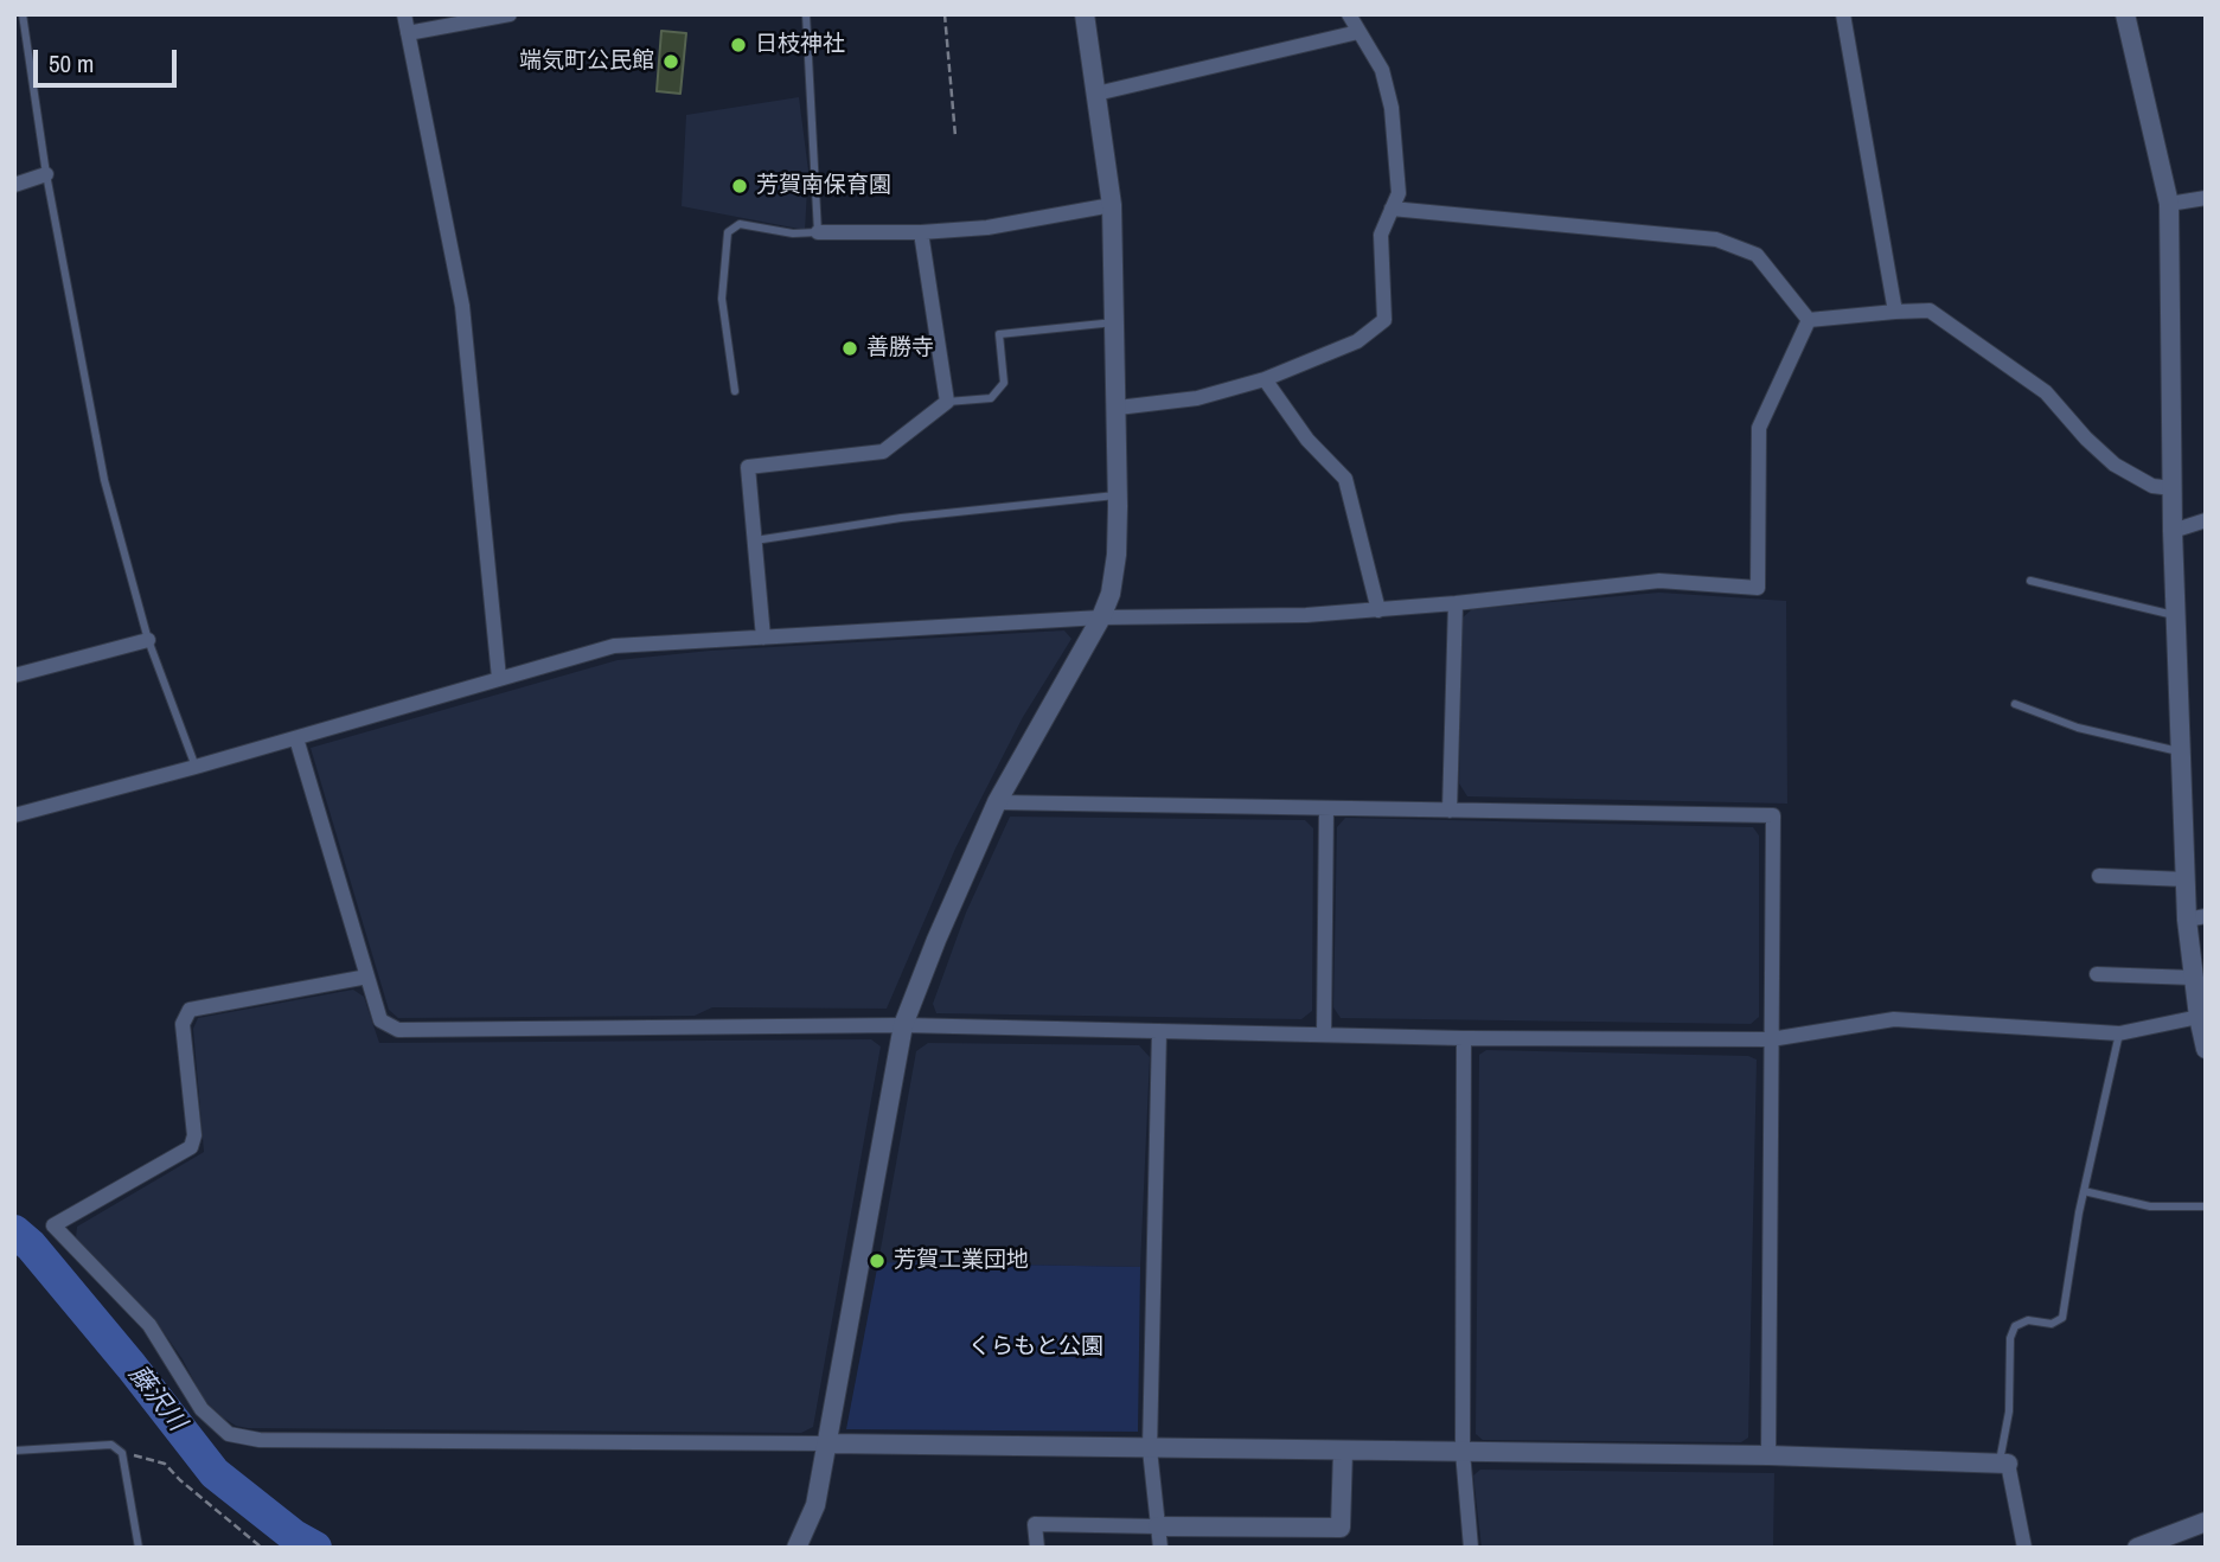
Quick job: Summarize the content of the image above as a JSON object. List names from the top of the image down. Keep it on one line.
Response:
{"water":["藤沢川"],"parks":["くらもと公園"],"places":["日枝神社","端気町公民館","芳賀南保育園","善勝寺","芳賀工業団地"],"scale_bar":"50 m"}
